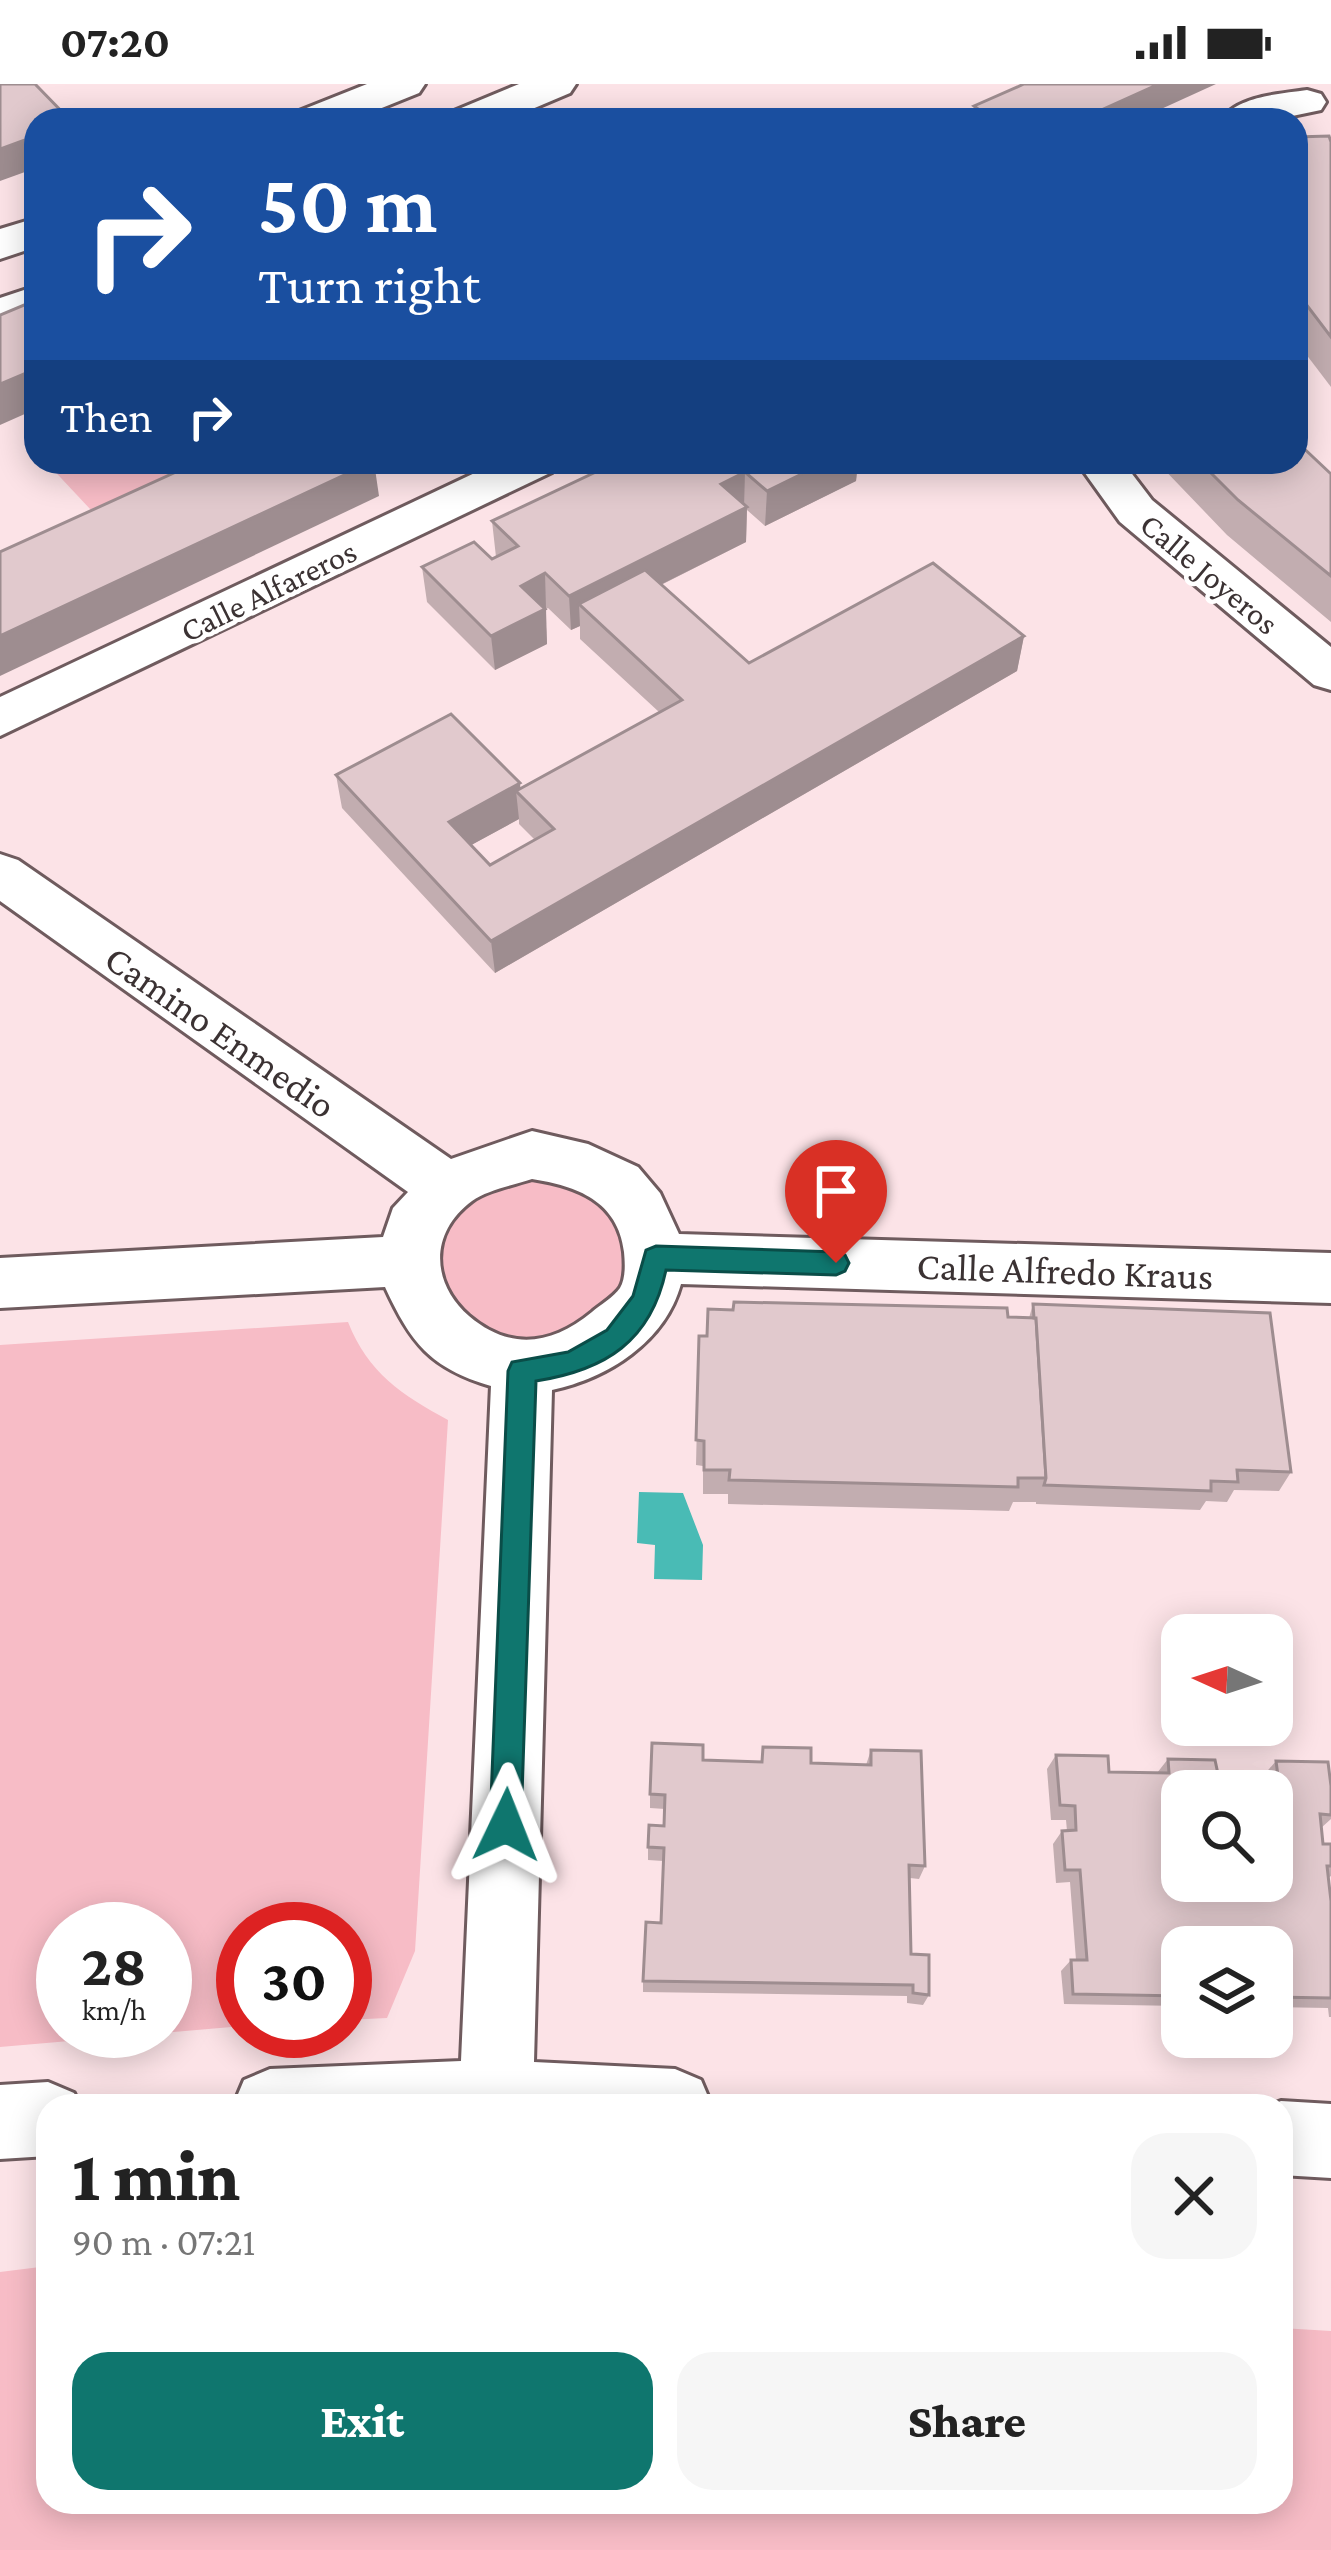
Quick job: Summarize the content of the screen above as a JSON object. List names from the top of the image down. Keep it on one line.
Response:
{"streets":{"street":["Calle Joyeros","Calle Alfareros","Camino Enmedio","Calle Alfredo Kraus"]},"crossings":[["Camino Enmedio","Calle Alfredo Kraus"]],"north":"left","page":{"status":"07:20","turn":["50 m","Turn right"],"then":"Then","speed":"28 km/h","limit":"30","heading":["1 min","90 m · 07:21"],"buttons":["Exit","Share"]}}
